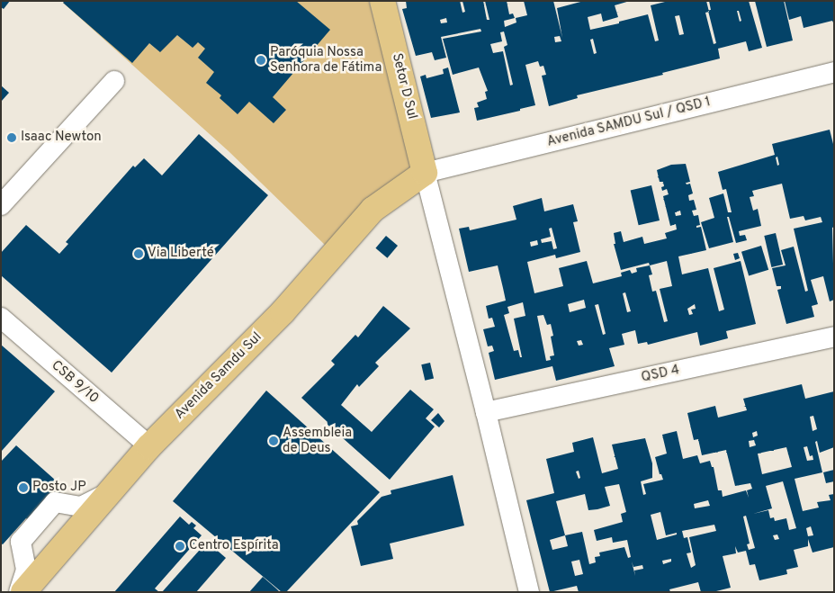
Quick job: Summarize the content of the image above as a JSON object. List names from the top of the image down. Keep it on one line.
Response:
{"streets":{"main road":["Setor D Sul","Avenida Samdu Sul"],"street":["Avenida SAMDU Sul / QSD 1","QSD 4","CSB 9/10"]},"crossings":[["Setor D Sul","Avenida SAMDU Sul / QSD 1"],["Setor D Sul","Avenida Samdu Sul"],["Avenida SAMDU Sul / QSD 1","Avenida Samdu Sul"],["Avenida Samdu Sul","CSB 9/10"]],"places":["Paróquia Nossa Senhora de Fátima","Isaac Newton","Via Liberté","Assembleia de Deus","Posto JP","Centro Espírita"]}
